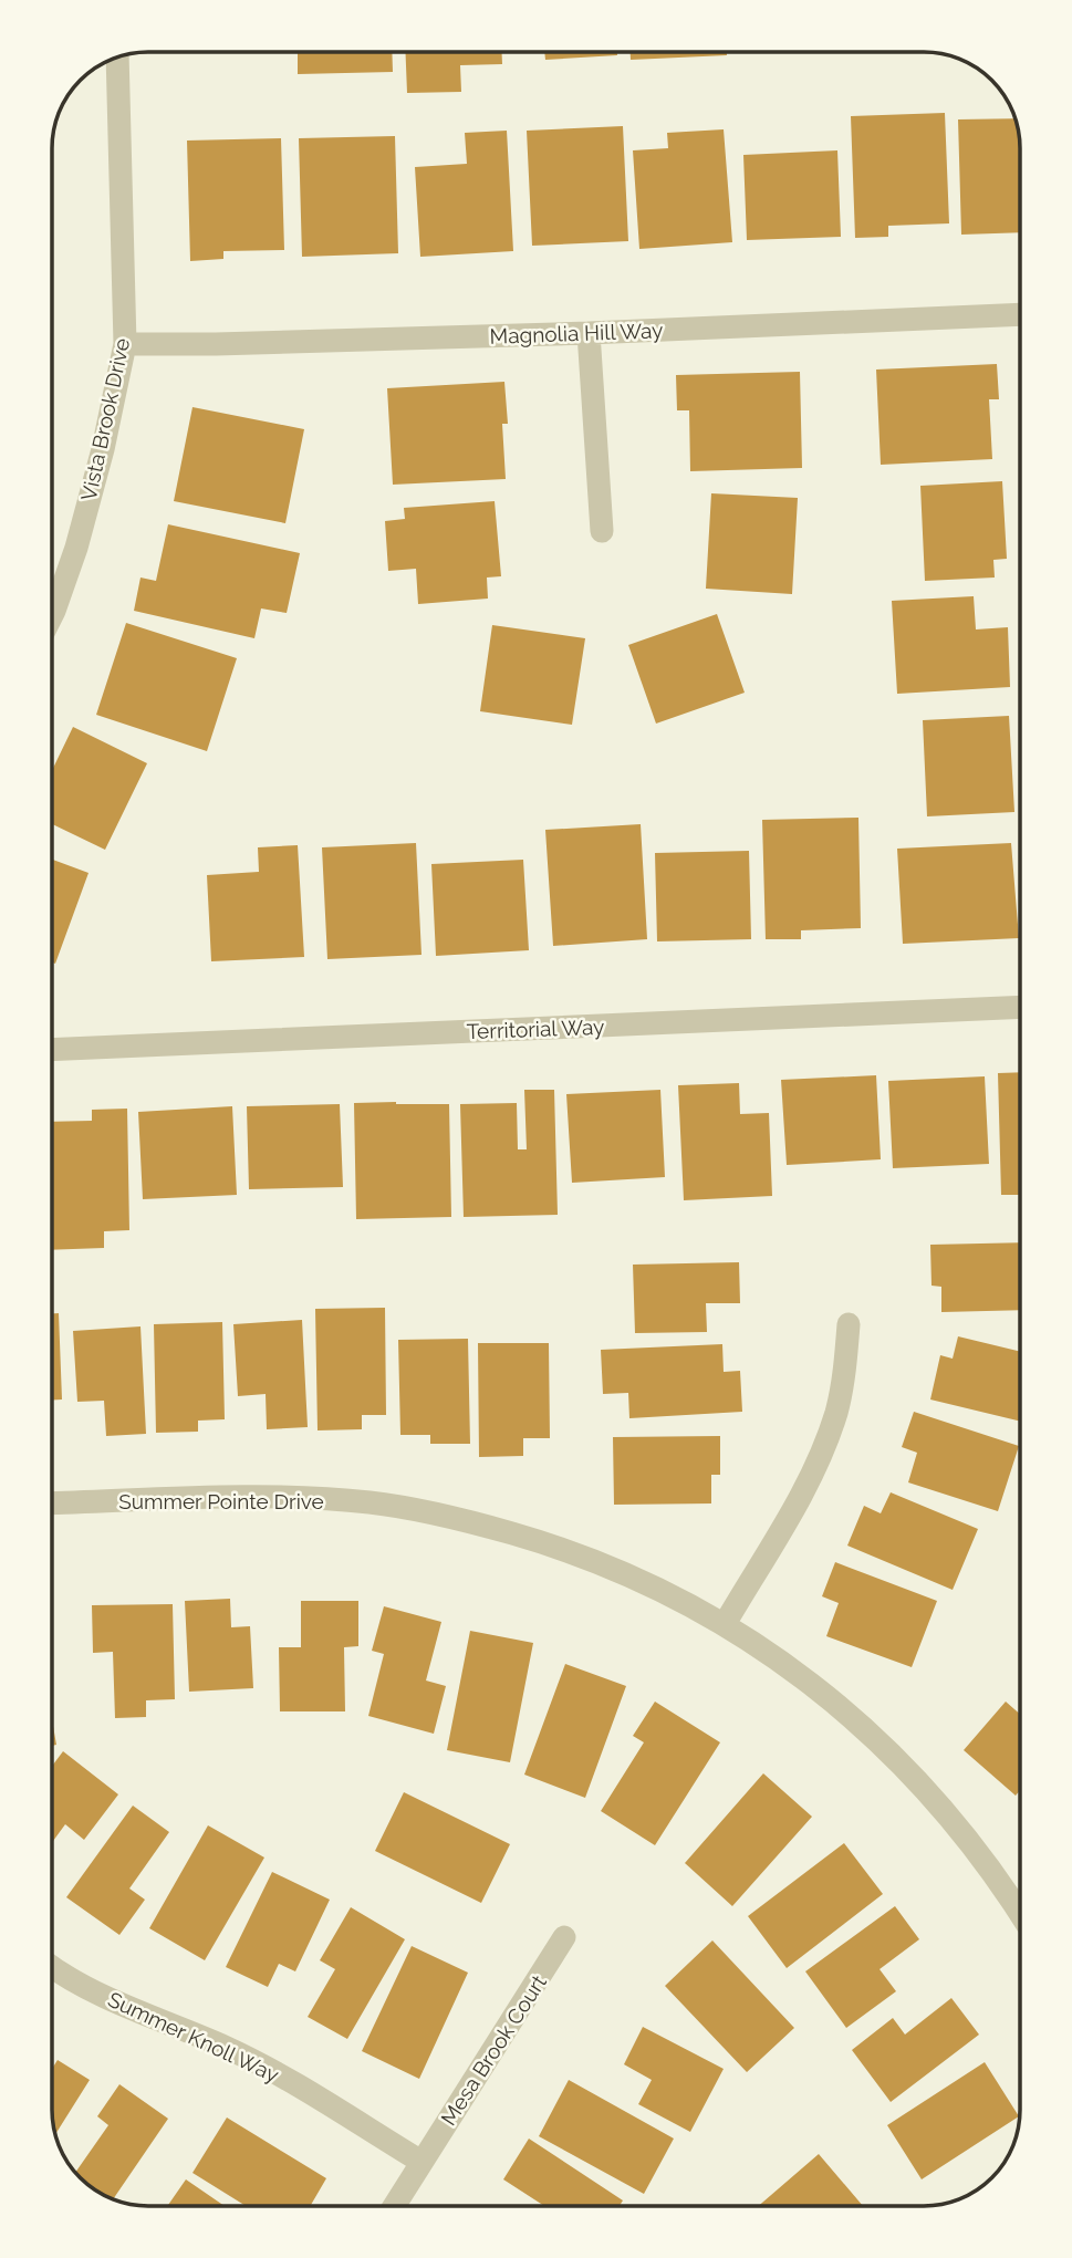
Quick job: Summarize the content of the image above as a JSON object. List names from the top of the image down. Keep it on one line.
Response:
{"streets":{"street":["Magnolia Hill Way","Vista Brook Drive","Territorial Way","Summer Pointe Drive","Summer Knoll Way","Mesa Brook Court"]},"crossings":[["Magnolia Hill Way","Vista Brook Drive"],["Summer Knoll Way","Mesa Brook Court"]]}
